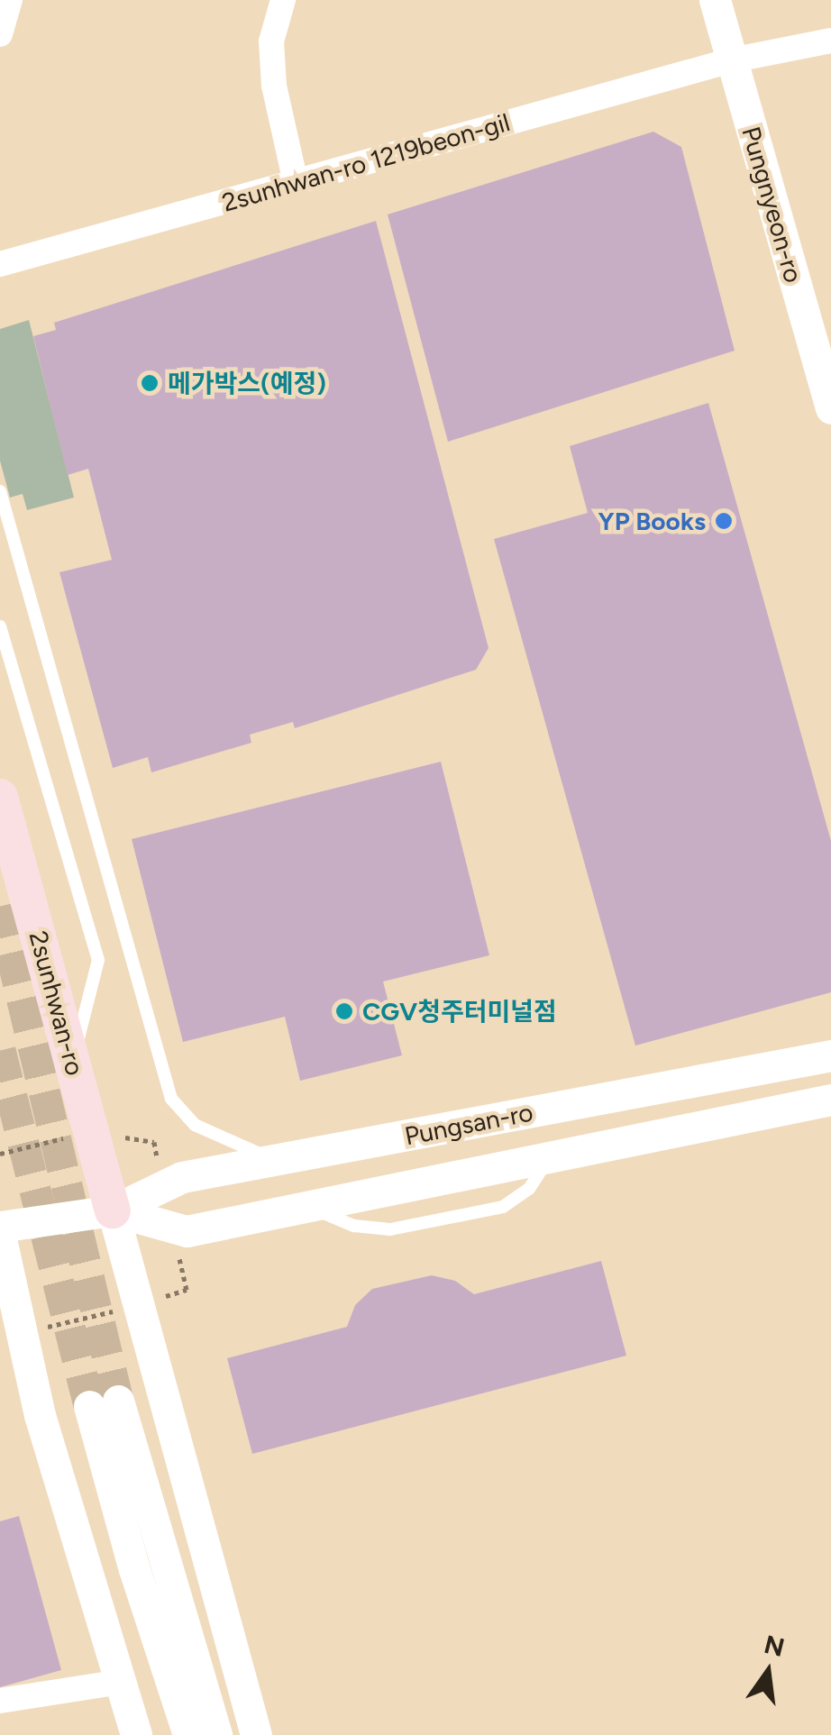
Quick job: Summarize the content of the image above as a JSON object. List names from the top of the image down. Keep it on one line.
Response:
{"streets":{"main road":["2sunhwan-ro"],"street":["2sunhwan-ro 1219beon-gil","Pungnyeon-ro","Pungsan-ro"]},"crossings":[["2sunhwan-ro 1219beon-gil","Pungnyeon-ro"],["2sunhwan-ro","Pungsan-ro"]],"places":["메가박스(예정)","YP Books","CGV청주터미널점"],"north":"top"}
